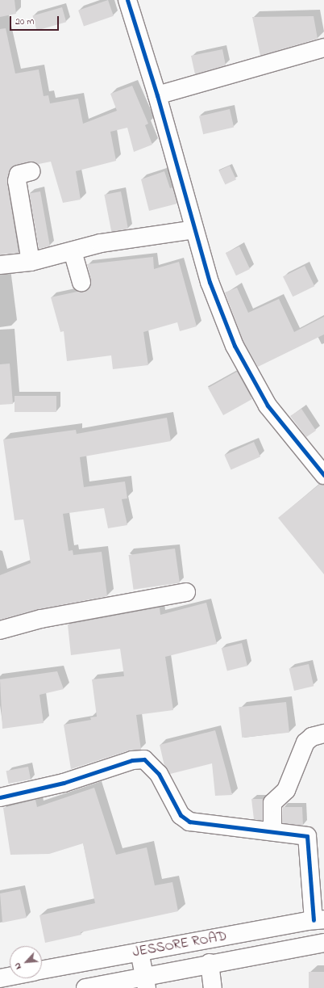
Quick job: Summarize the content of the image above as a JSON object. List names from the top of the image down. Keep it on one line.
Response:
{"streets":{"street":["JESSORE ROAD"]},"scale_bar":"20 m","north":"bottom left"}
